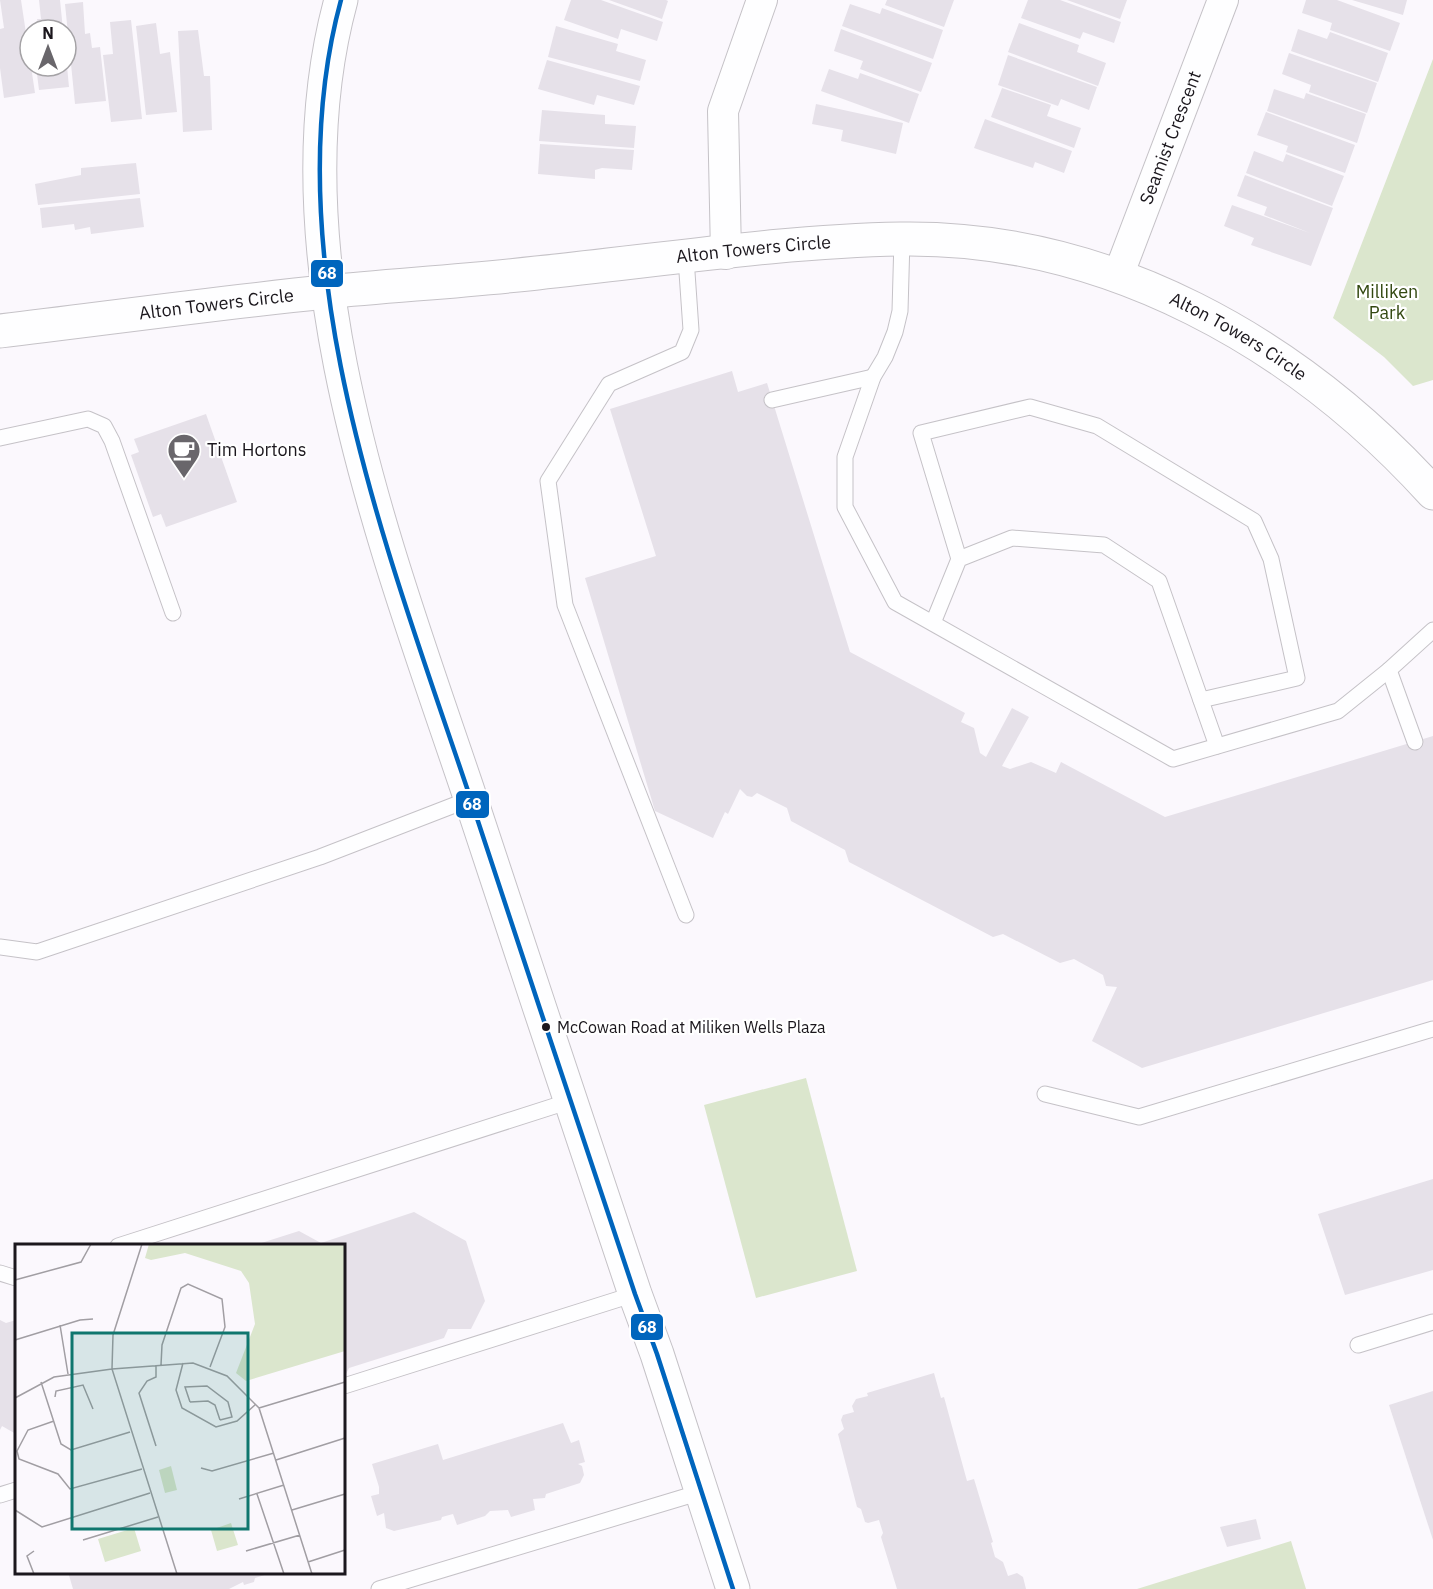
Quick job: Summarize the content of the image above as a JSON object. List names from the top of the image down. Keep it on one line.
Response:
{"streets":{"main road":["Alton Towers Circle"],"street":["Seamist Crescent"]},"crossings":[["Seamist Crescent","Alton Towers Circle"]],"parks":["Milliken Park"],"places":{"cafe":["Tim Hortons"],"other":["McCowan Road at Miliken Wells Plaza"]},"lines":["transit line 68"],"north":"top"}
